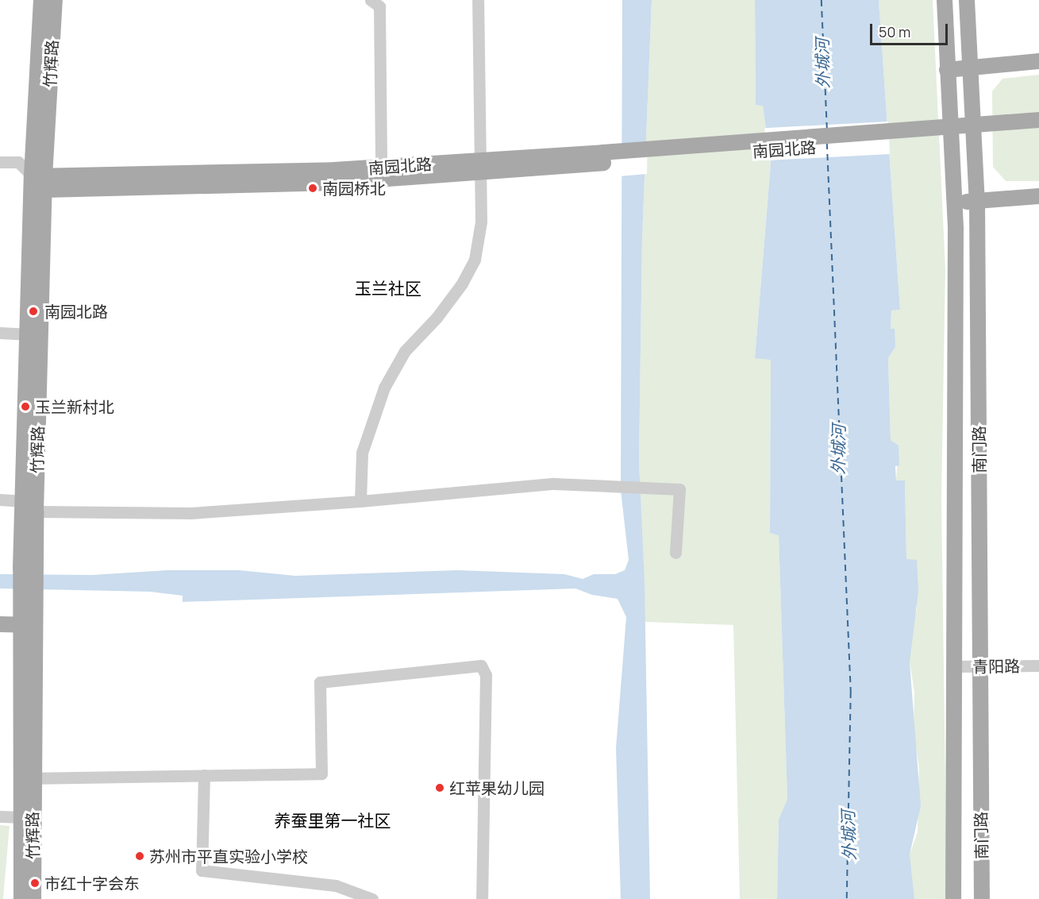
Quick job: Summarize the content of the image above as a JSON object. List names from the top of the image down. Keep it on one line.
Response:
{"streets":{"main road":["竹辉路","南园北路","南门路"],"street":["青阳路"]},"crossings":[["竹辉路","南园北路"],["南门路","青阳路"]],"districts":["玉兰社区","养蚕里第一社区"],"water":["外城河"],"places":["南园桥北","南园北路","玉兰新村北","红苹果幼儿园","苏州市平直实验小学校","市红十字会东"],"scale_bar":"50 m"}
